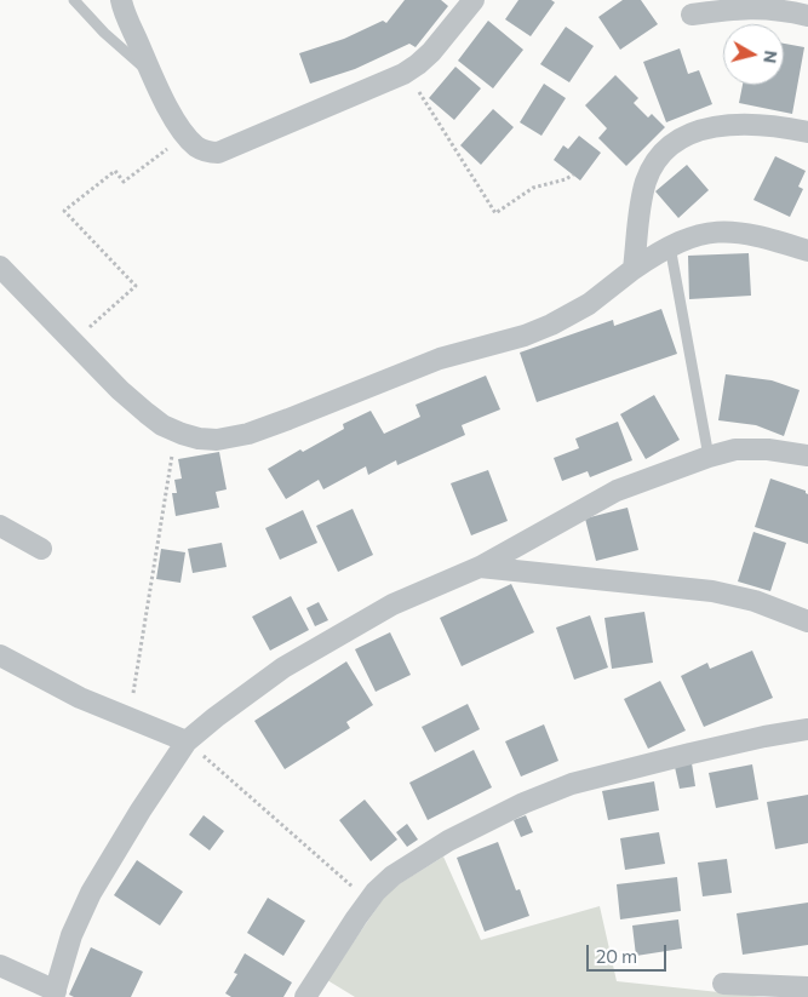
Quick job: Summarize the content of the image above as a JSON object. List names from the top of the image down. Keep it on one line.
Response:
{"scale_bar":"20 m","north":"right"}
